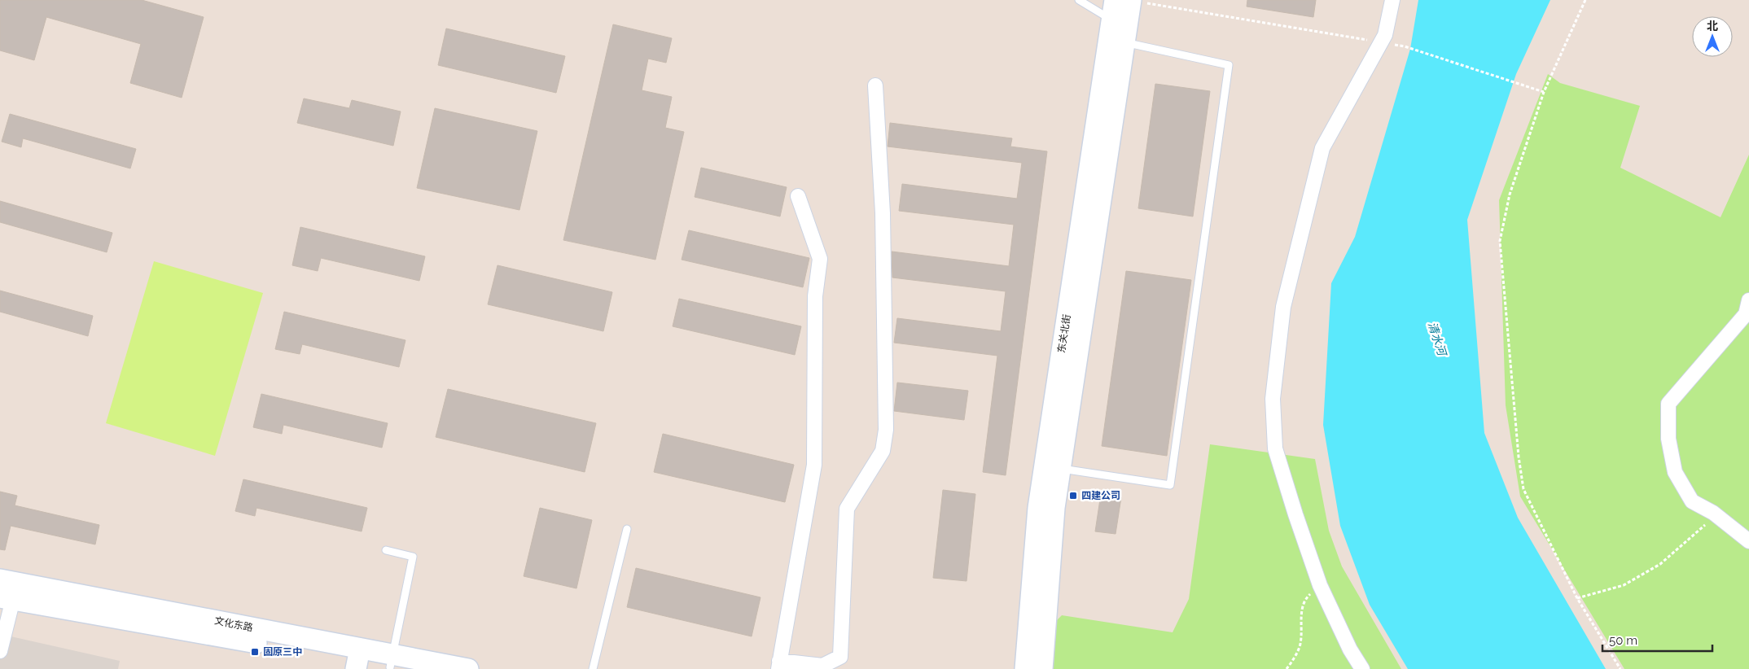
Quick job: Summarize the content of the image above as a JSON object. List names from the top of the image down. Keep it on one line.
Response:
{"streets":{"main road":["东关北街","文化东路"]},"water":["清水河"],"places":{"transit":["四建公司","固原三中"]},"scale_bar":"50 m","north":"top"}
